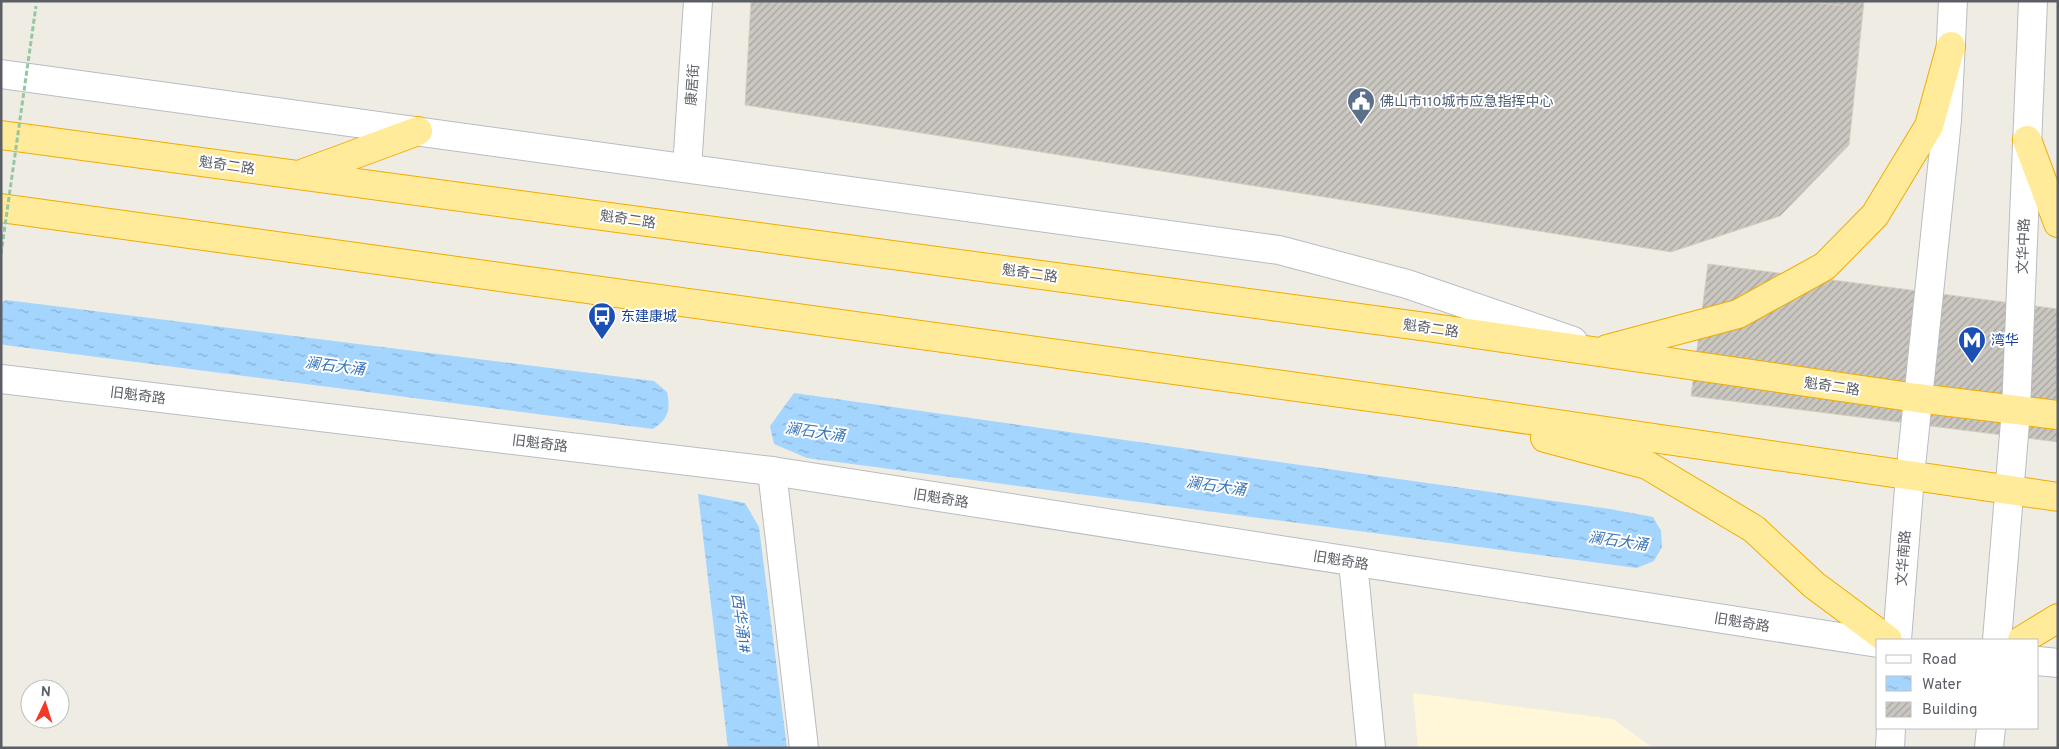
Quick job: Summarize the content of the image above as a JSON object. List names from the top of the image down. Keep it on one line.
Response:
{"streets":{"highway":["魁奇二路"],"main road":["康居街","文华中路","旧魁奇路","文华南路"]},"crossings":[["魁奇二路","文华中路"]],"water":["澜石大涌","西华涌1#"],"places":{"public building":["佛山市110城市应急指挥中心"],"bus stop":["东建康城"],"metro station":["湾华"]},"legend":["Road","Water","Building"],"north":"top"}
